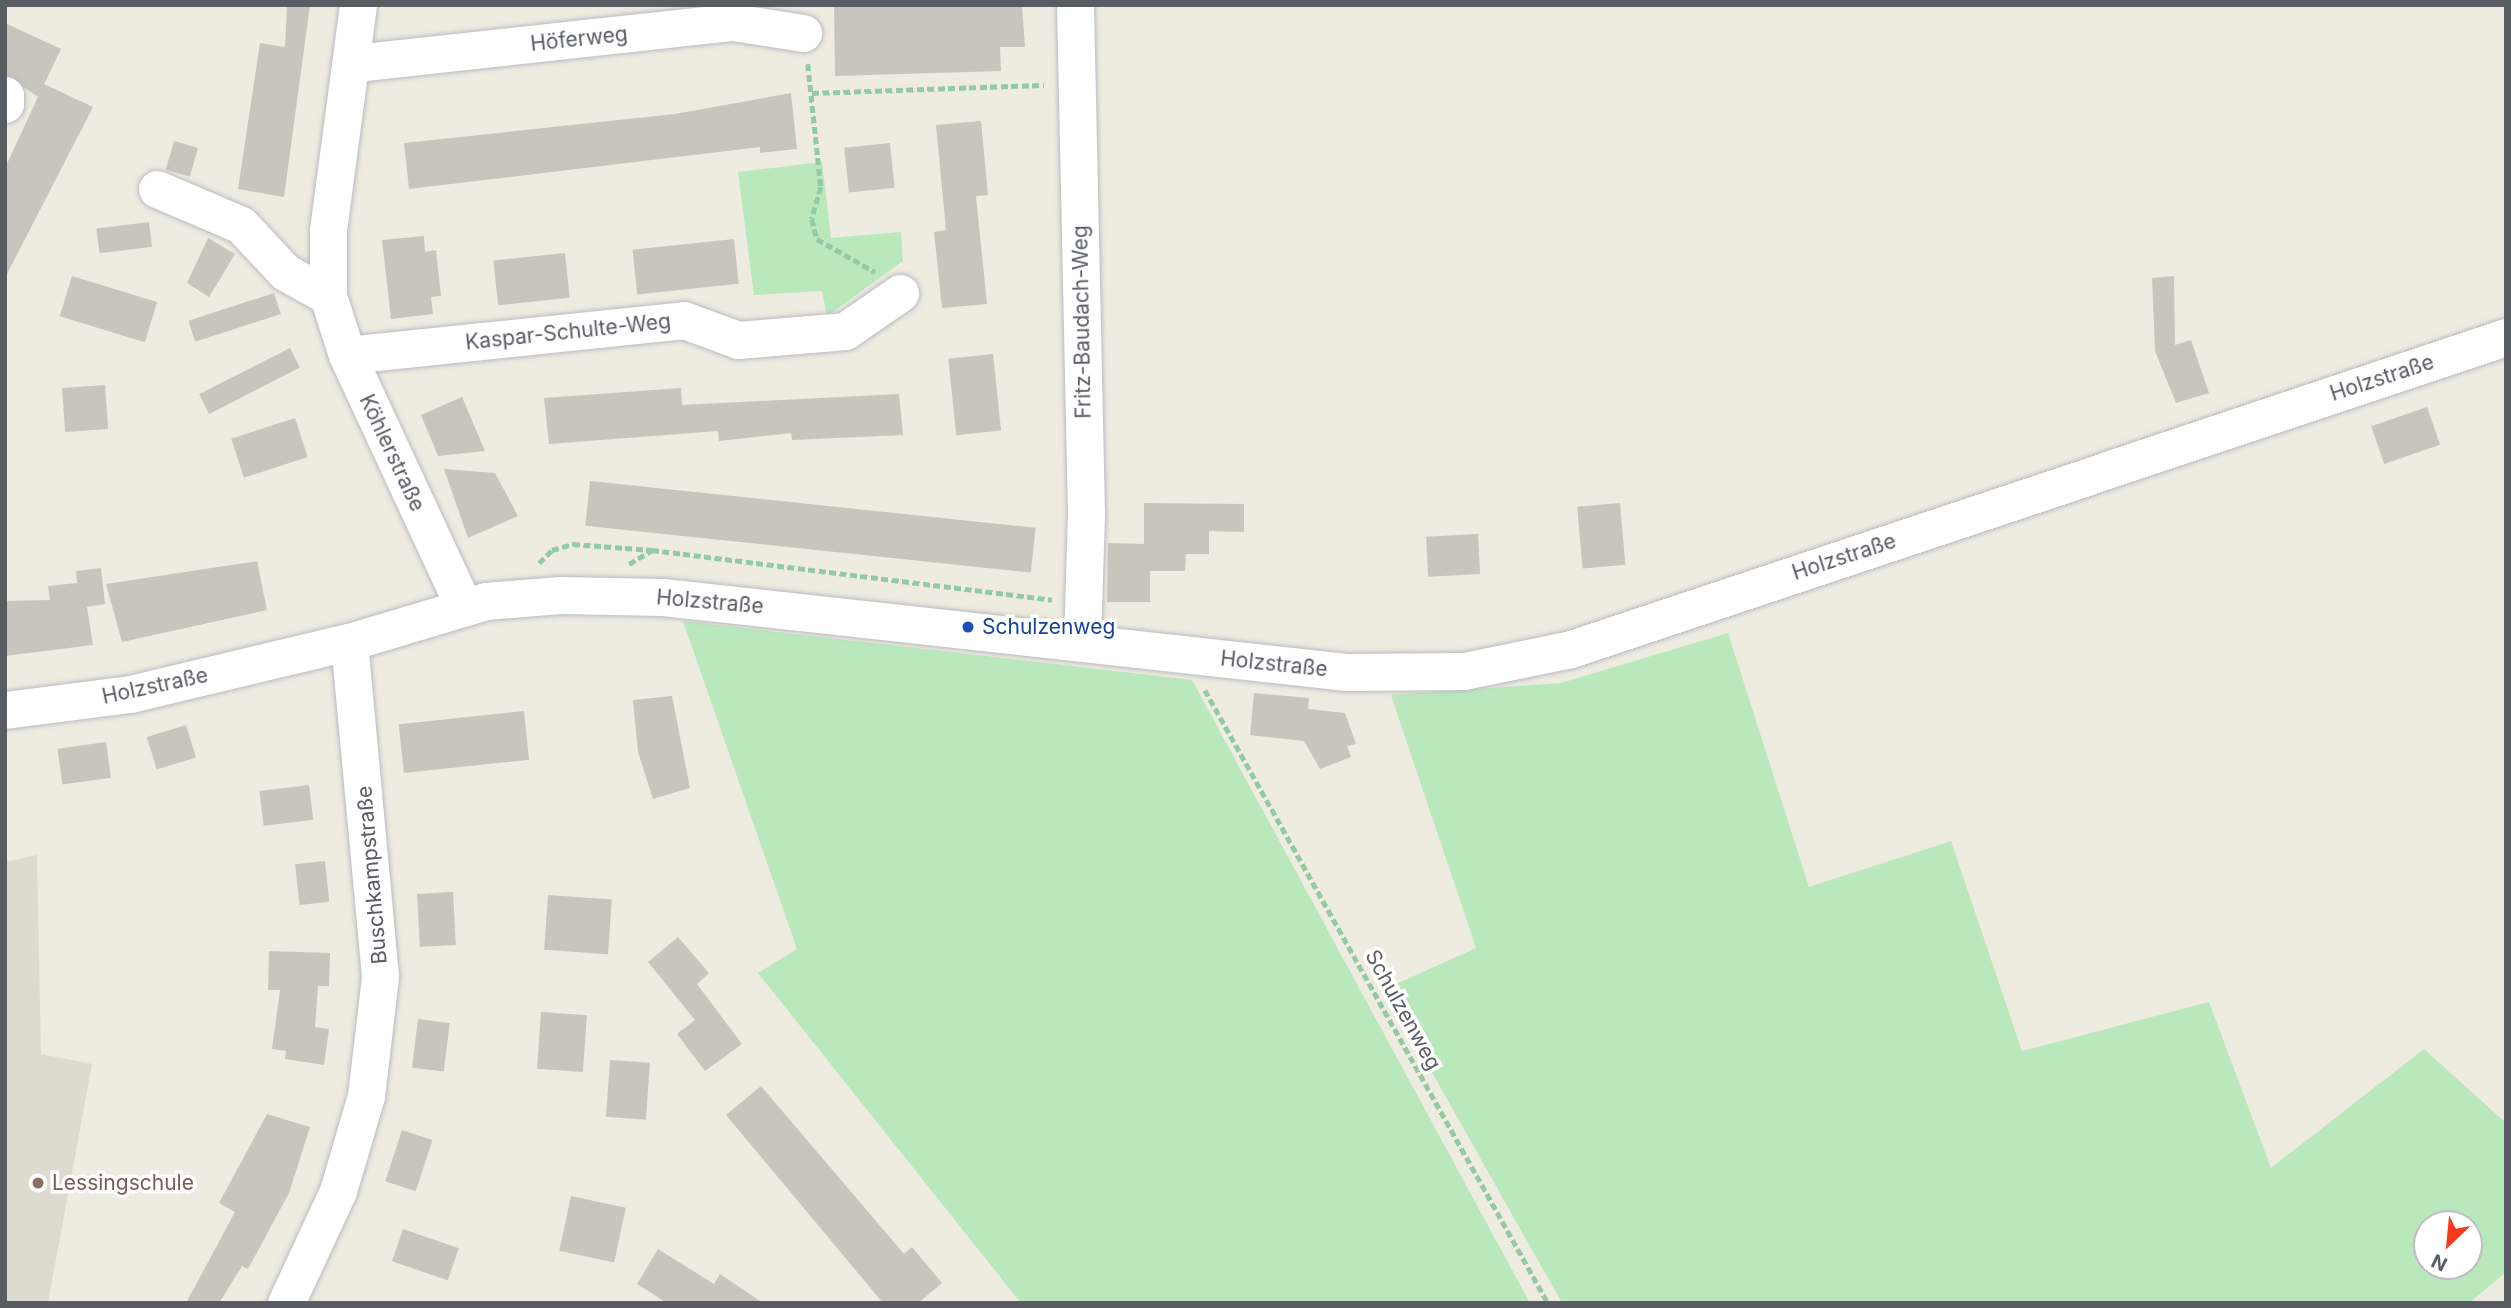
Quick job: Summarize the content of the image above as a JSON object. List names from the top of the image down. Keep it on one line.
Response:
{"streets":{"street":["Höferweg","Fritz-Baudach-Weg","Kaspar-Schulte-Weg","Holzstraße","Köhlerstraße","Buschkampstraße"],"path":["Schulzenweg"]},"crossings":[["Höferweg","Köhlerstraße"],["Fritz-Baudach-Weg","Holzstraße"],["Kaspar-Schulte-Weg","Köhlerstraße"],["Holzstraße","Köhlerstraße"],["Holzstraße","Buschkampstraße"],["Holzstraße","Schulzenweg"]],"places":["Schulzenweg","Lessingschule"],"north":"bottom left"}
